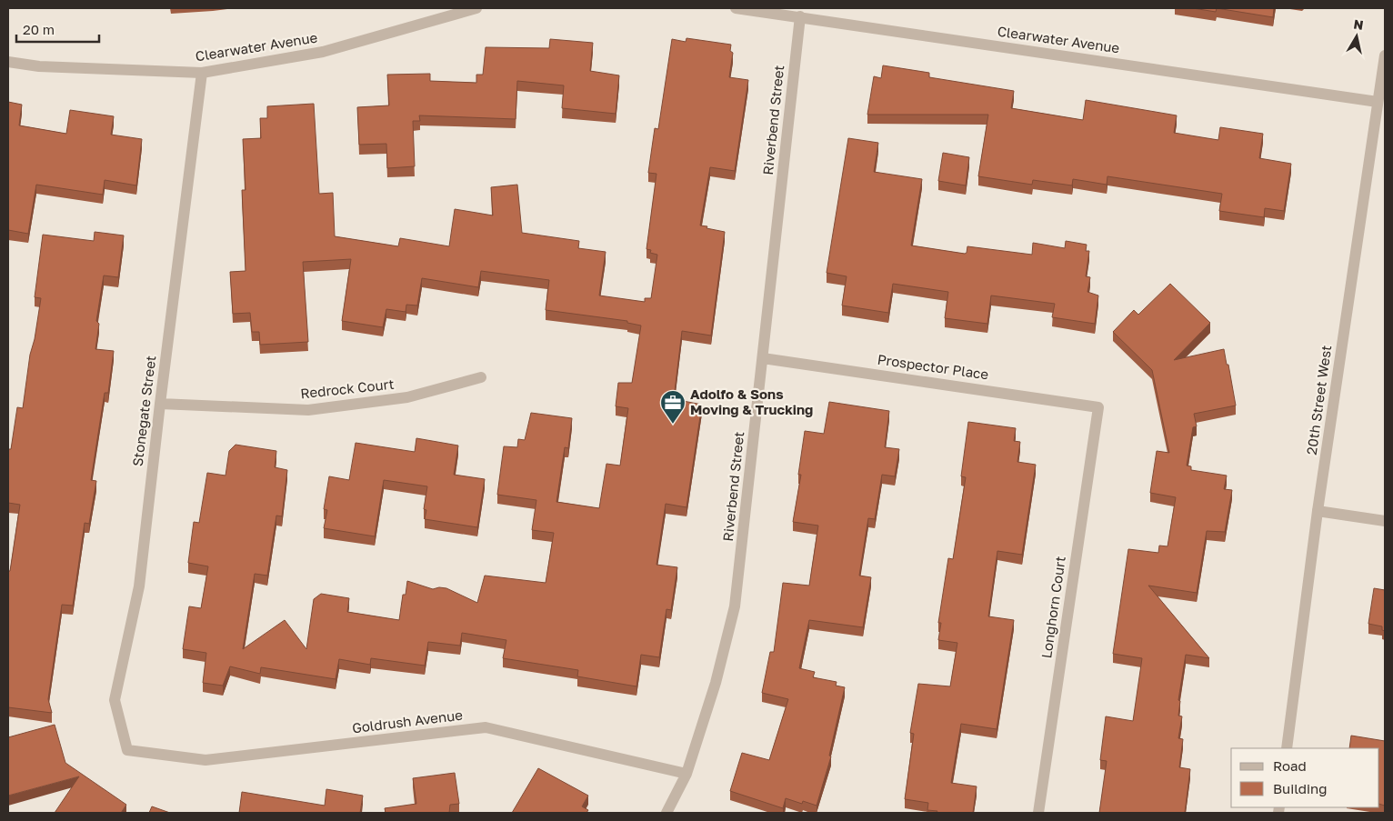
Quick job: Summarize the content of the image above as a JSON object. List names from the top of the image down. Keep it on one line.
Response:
{"streets":{"street":["Clearwater Avenue","Riverbend Street","Prospector Place","Redrock Court","20th Street West","Stonegate Street","Longhorn Court","Goldrush Avenue"]},"crossings":[["Clearwater Avenue","Riverbend Street"],["Clearwater Avenue","20th Street West"],["Clearwater Avenue","Stonegate Street"],["Riverbend Street","Prospector Place"],["Riverbend Street","Goldrush Avenue"],["Prospector Place","Longhorn Court"],["Redrock Court","Stonegate Street"],["Stonegate Street","Goldrush Avenue"]],"places":{"office":["Adolfo & Sons Moving & Trucking"]},"legend":["Road","Building"],"scale_bar":"20 m","north":"top"}
